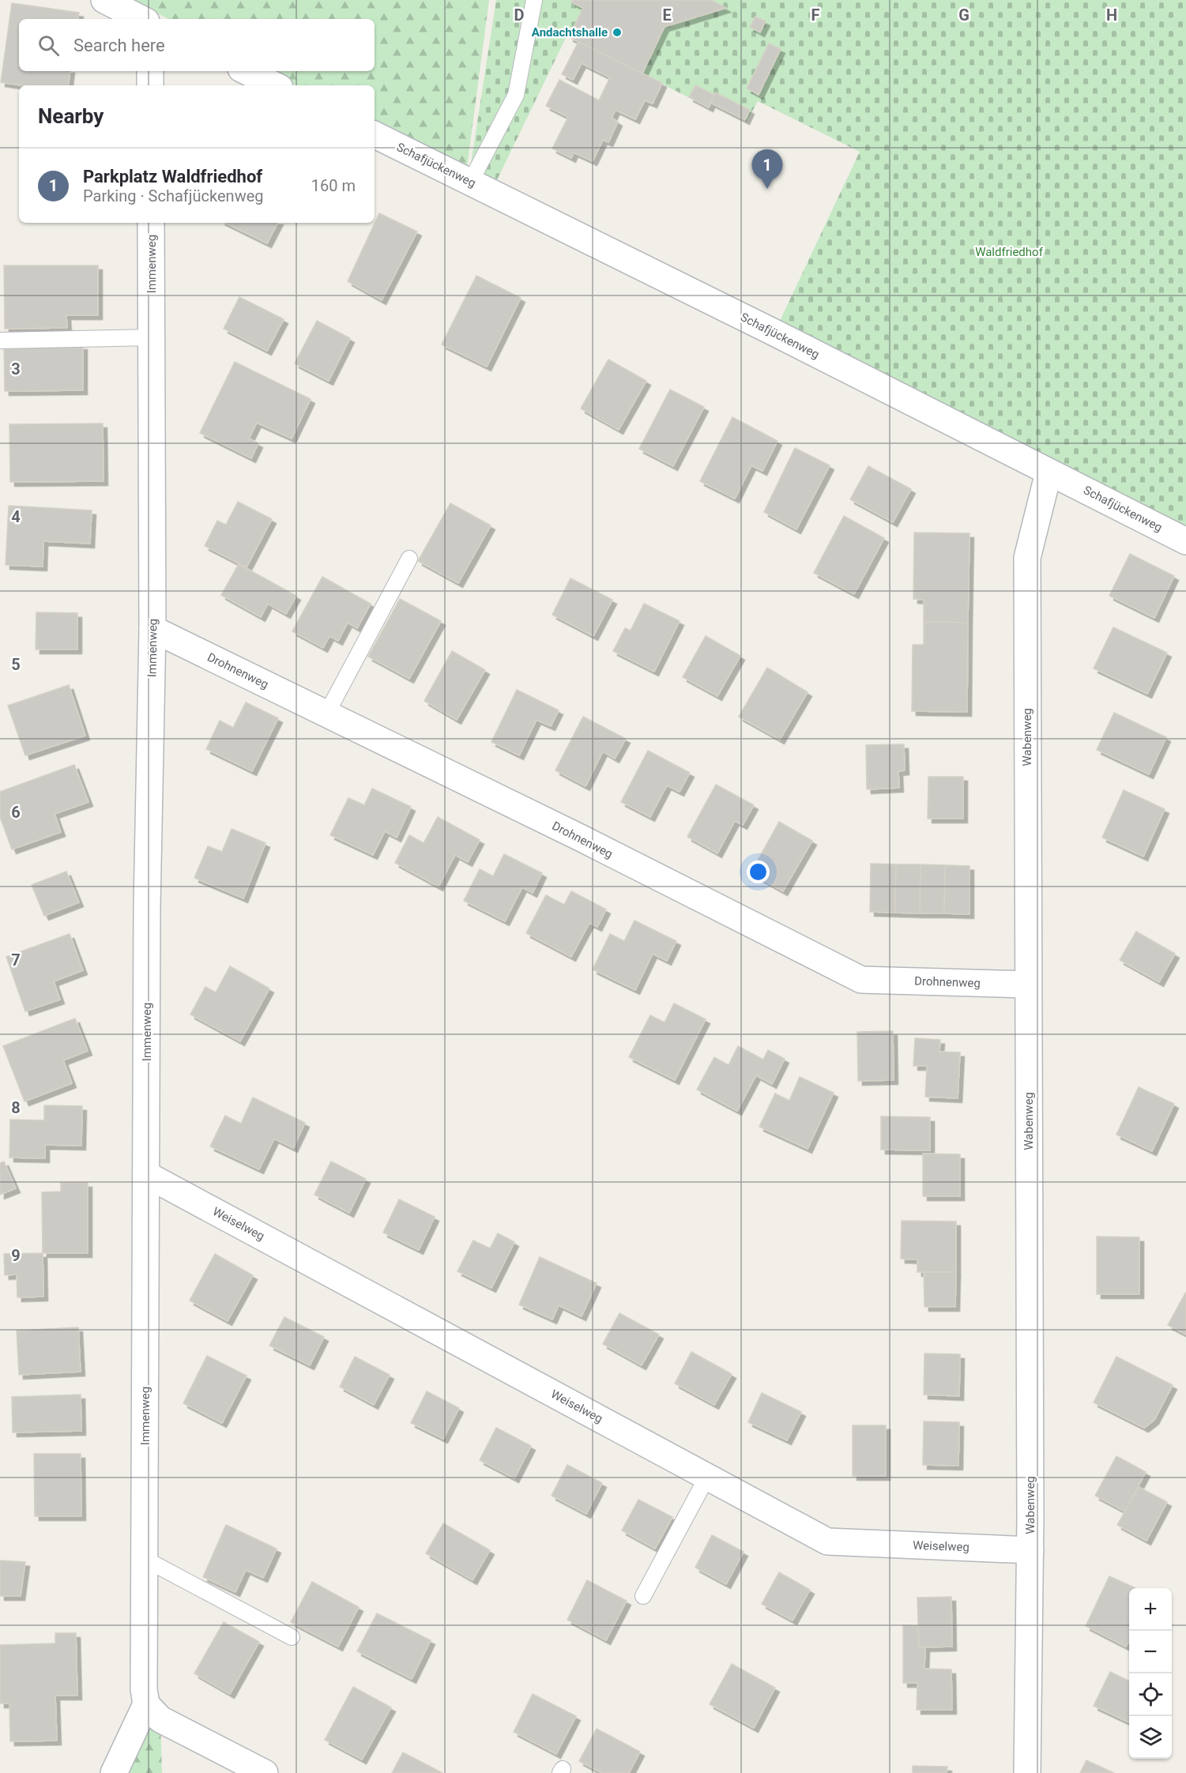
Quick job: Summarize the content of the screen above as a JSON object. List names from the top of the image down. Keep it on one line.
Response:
{"streets":{"street":["Schafjückenweg","Immenweg","Drohnenweg","Wabenweg","Weiselweg"]},"crossings":[["Schafjückenweg","Wabenweg"],["Immenweg","Drohnenweg"],["Immenweg","Weiselweg"],["Drohnenweg","Wabenweg"],["Wabenweg","Weiselweg"]],"parks":["Waldfriedhof"],"places":["Andachtshalle"],"page":{"search":"Search here","heading":"Nearby","list":[{"mark":"1","name":"Parkplatz Waldfriedhof","note":"Parking · Schafjückenweg","value":"160 m"}],"pins":"1","map_buttons":["+","−"]},"grid":{"columns":["D","E","F","G","H"],"rows":["3","4","5","6","7","8","9"]}}
